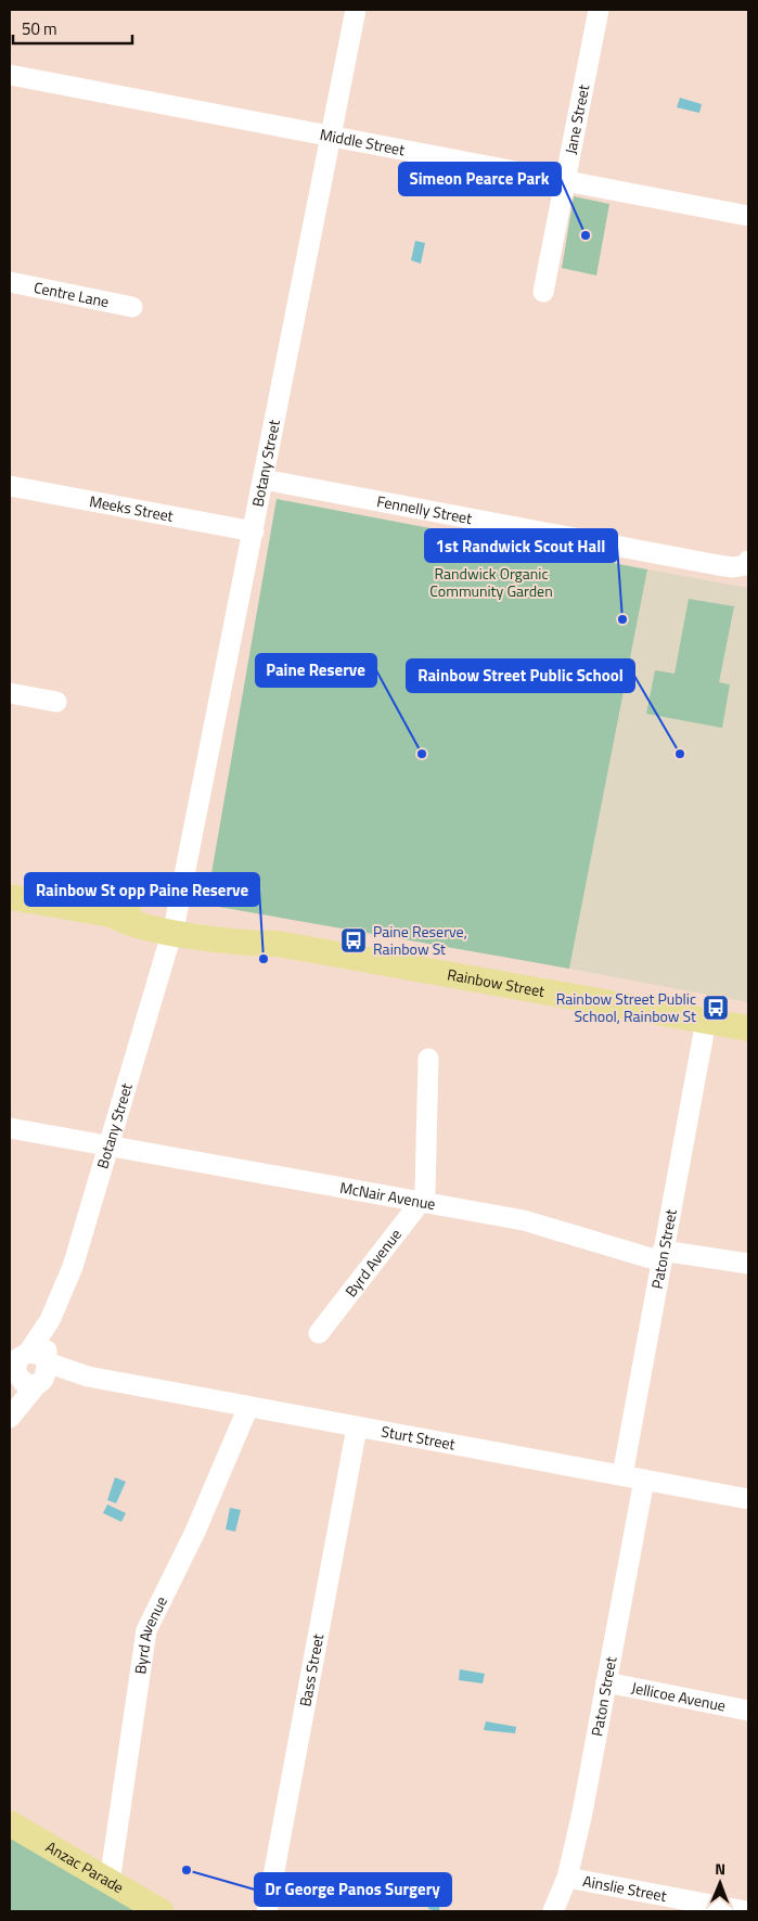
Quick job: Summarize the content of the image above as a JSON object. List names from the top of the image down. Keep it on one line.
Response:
{"streets":{"main road":["Rainbow Street","Anzac Parade"],"street":["Jane Street","Middle Street","Centre Lane","Botany Street","Meeks Street","Fennelly Street","McNair Avenue","Paton Street","Byrd Avenue","Sturt Street","Bass Street","Jellicoe Avenue","Ainslie Street"]},"crossings":[["Jane Street","Middle Street"],["Middle Street","Botany Street"],["Botany Street","Meeks Street"],["Botany Street","Fennelly Street"],["Botany Street","Rainbow Street"],["Botany Street","McNair Avenue"],["Botany Street","Sturt Street"],["Rainbow Street","Paton Street"],["McNair Avenue","Paton Street"],["McNair Avenue","Byrd Avenue"],["Paton Street","Sturt Street"],["Paton Street","Jellicoe Avenue"],["Paton Street","Ainslie Street"],["Byrd Avenue","Sturt Street"],["Byrd Avenue","Anzac Parade"],["Sturt Street","Bass Street"]],"parks":["Randwick Organic Community Garden"],"places":{"other":["Simeon Pearce Park","1st Randwick Scout Hall","Paine Reserve","Rainbow Street Public School","Rainbow St opp Paine Reserve","Dr George Panos Surgery"],"bus stop":["Paine Reserve, Rainbow St","Rainbow Street Public School, Rainbow St"]},"scale_bar":"50 m","north":"top"}
